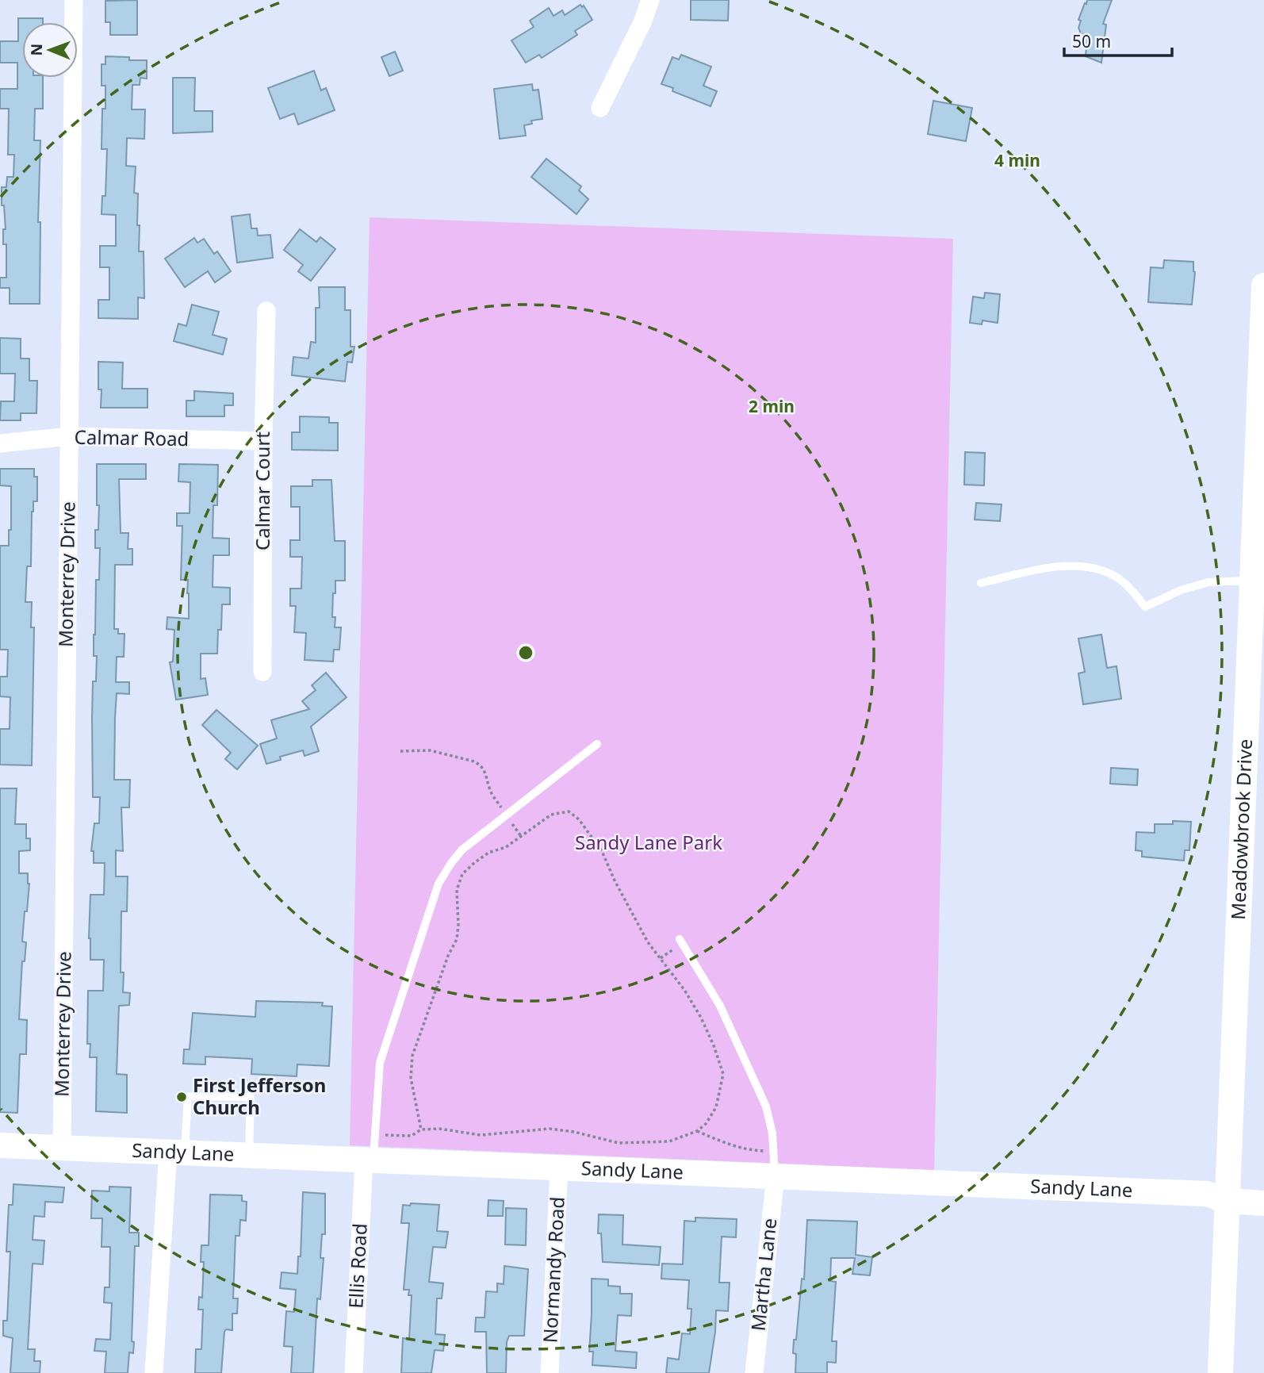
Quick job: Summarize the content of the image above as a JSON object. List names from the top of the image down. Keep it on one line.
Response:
{"streets":{"street":["Calmar Road","Calmar Court","Monterrey Drive","Meadowbrook Drive","Sandy Lane","Ellis Road","Normandy Road","Martha Lane"]},"crossings":[["Calmar Road","Calmar Court"],["Calmar Road","Monterrey Drive"],["Monterrey Drive","Sandy Lane"],["Meadowbrook Drive","Sandy Lane"],["Sandy Lane","Ellis Road"],["Sandy Lane","Normandy Road"],["Sandy Lane","Martha Lane"]],"parks":["Sandy Lane Park"],"places":["First Jefferson Church"],"scale_bar":"50 m","north":"left","rings":["4 min","2 min"]}
